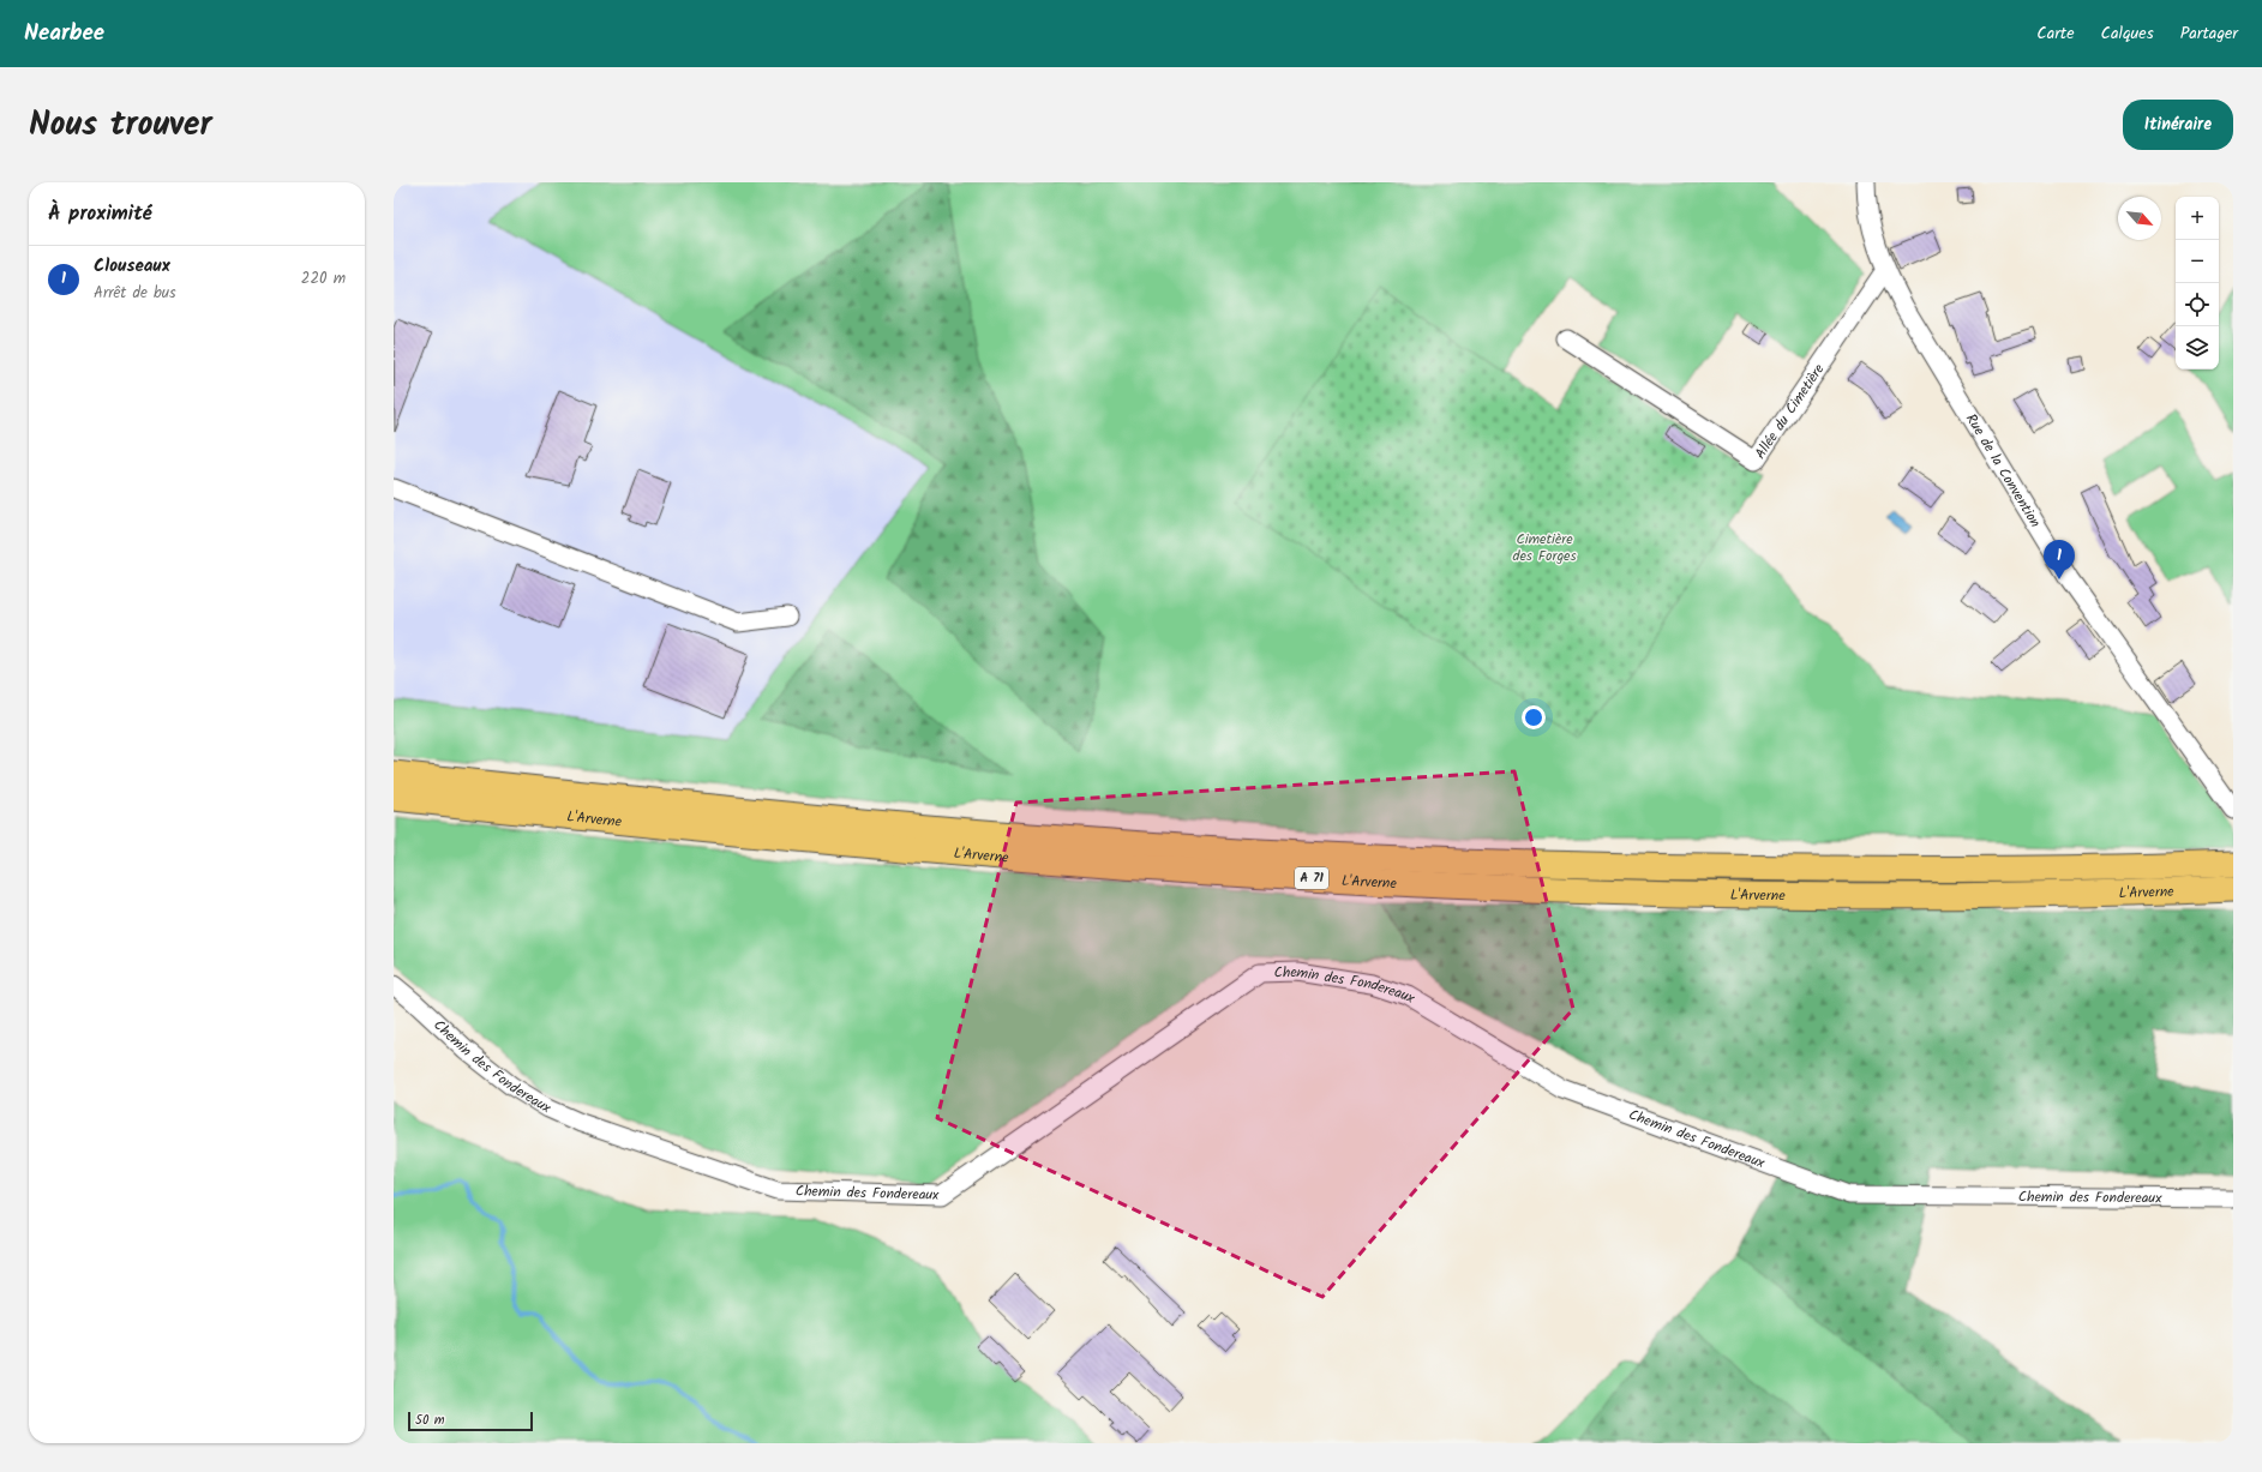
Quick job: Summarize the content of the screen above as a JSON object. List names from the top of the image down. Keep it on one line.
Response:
{"streets":{"highway":["L'Arverne","A 71"],"street":["Allée du Cimetière","Rue de la Convention","Chemin des Fondereaux"]},"crossings":[["Allée du Cimetière","Rue de la Convention"]],"parks":["Cimetière des Forges"],"scale_bar":"50 m","north":"bottom right","page":{"header":"Nearbee","nav":["Carte","Calques","Partager"],"title":"Nous trouver","buttons":"Itinéraire","heading":"À proximité","map_buttons":["+","−"],"list":[{"mark":"1","name":"Clouseaux","note":"Arrêt de bus","value":"220 m"}],"pins":"1","scale":"50 m"}}
